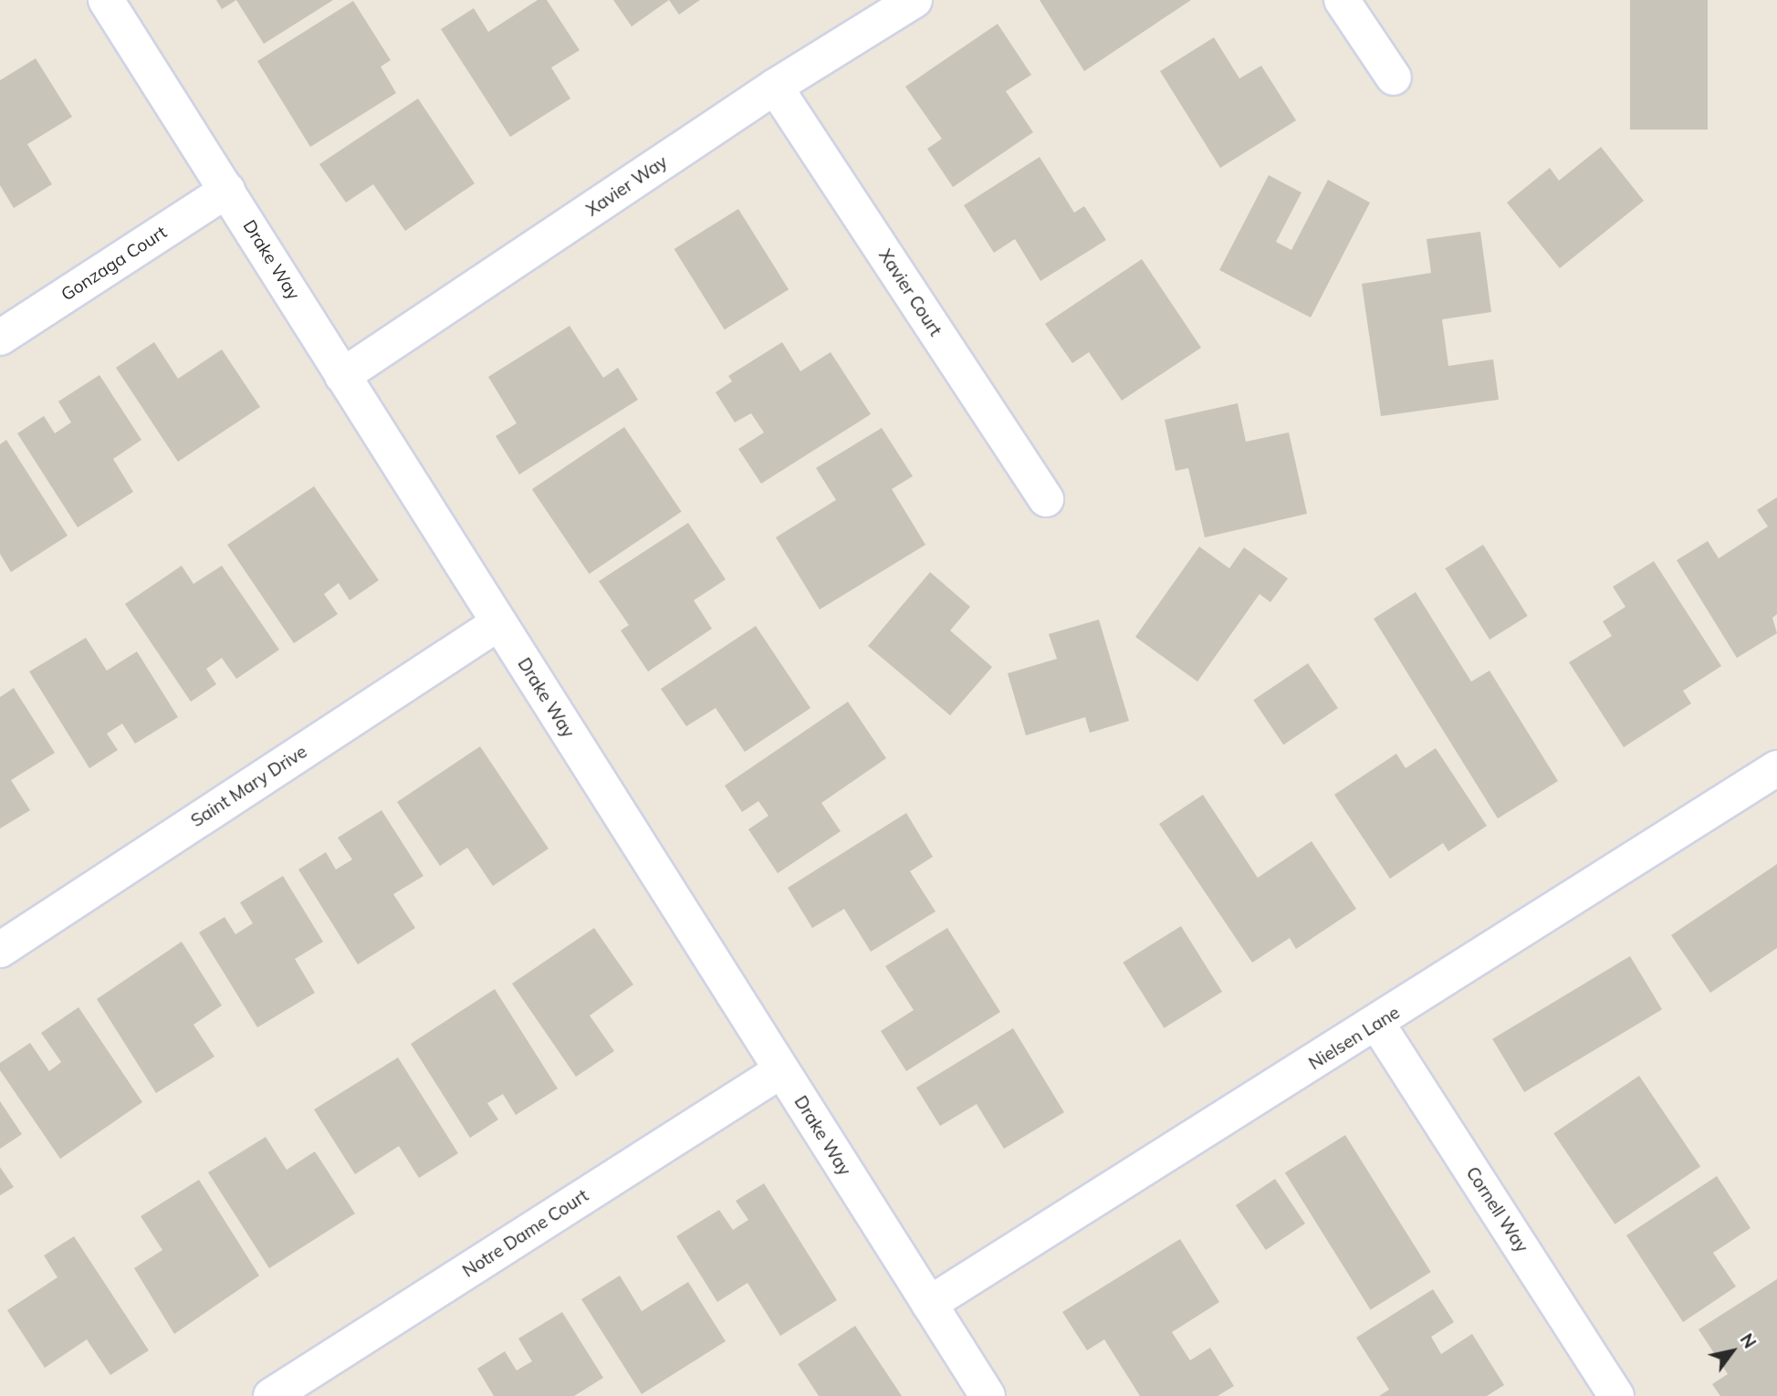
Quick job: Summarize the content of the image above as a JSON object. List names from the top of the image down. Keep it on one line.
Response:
{"streets":{"street":["Xavier Way","Drake Way","Gonzaga Court","Xavier Court","Saint Mary Drive","Nielsen Lane","Cornell Way","Notre Dame Court"]},"crossings":[["Xavier Way","Drake Way"],["Xavier Way","Xavier Court"],["Drake Way","Gonzaga Court"],["Drake Way","Saint Mary Drive"],["Drake Way","Nielsen Lane"],["Drake Way","Notre Dame Court"],["Nielsen Lane","Cornell Way"]],"north":"top right"}
